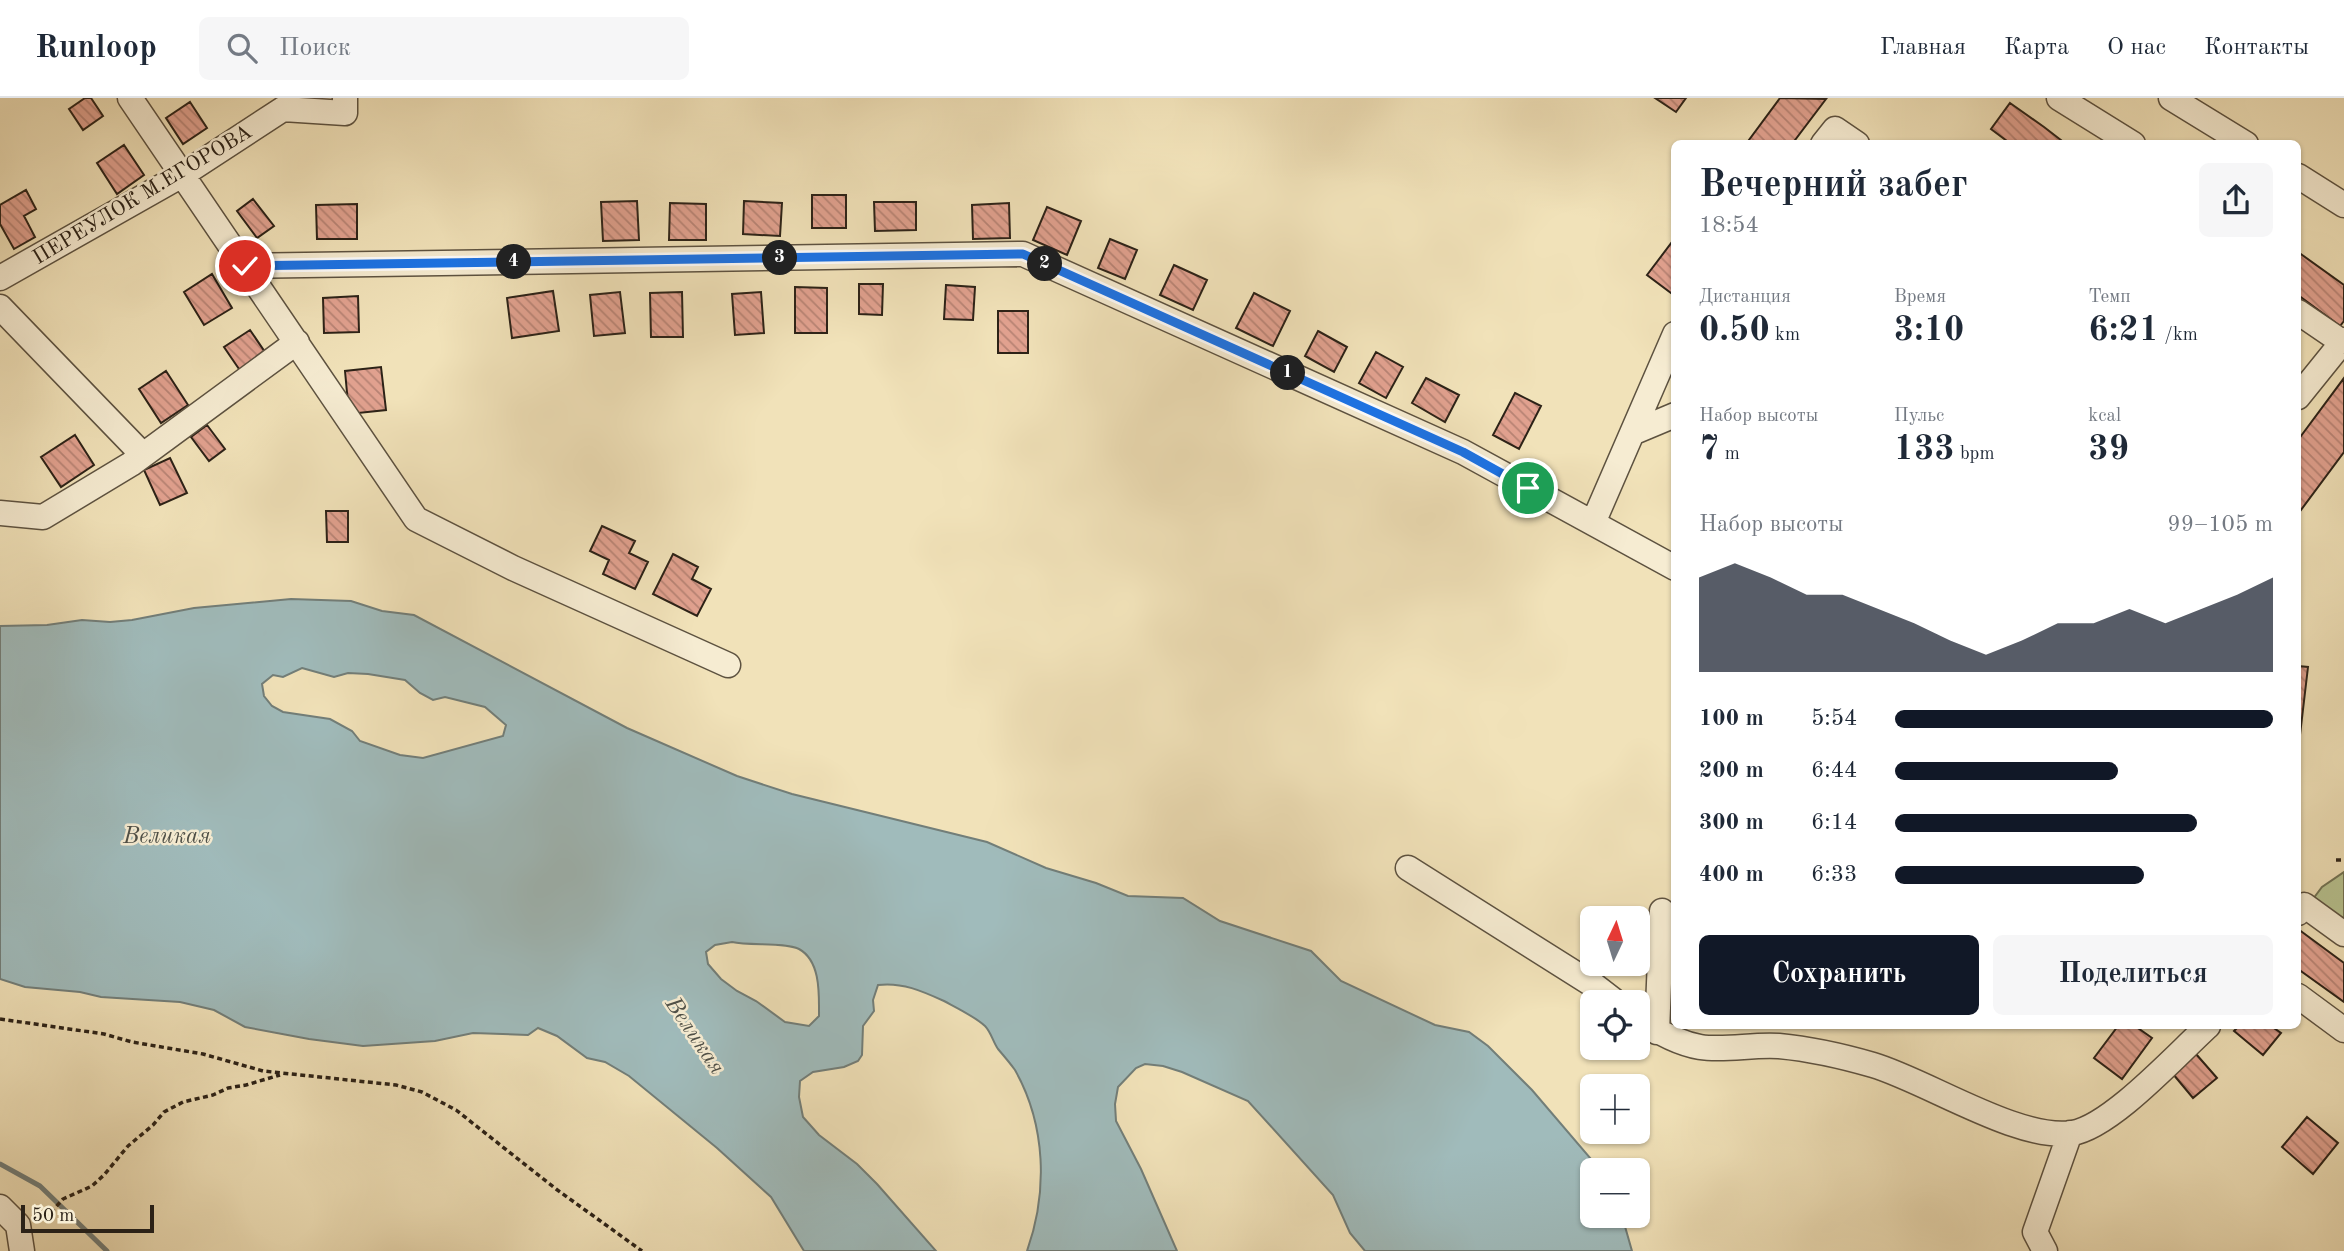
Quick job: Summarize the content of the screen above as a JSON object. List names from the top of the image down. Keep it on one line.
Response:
{"streets":{"street":["ПЕРЕУЛОК М.ЕГОРОВА"]},"water":["Великая"],"scale_bar":"50 m","north":"top","page":{"header":"Runloop","search":"Поиск","nav":["Главная","Карта","О нас","Контакты"],"heading":["Вечерний забег","18:54"],"pins":["3","4","2","1"],"stats":[["Дистанция","0.50 km"],["Время","3:10"],["Темп","6:21 /km"],["Набор высоты","7 m"],["Пульс","133 bpm"],["kcal","39"]],"chart":["Набор высоты","99–105 m"],"list":[{"name":"100 m","note":"5:54"},{"name":"200 m","note":"6:44"},{"name":"300 m","note":"6:14"},{"name":"400 m","note":"6:33"}],"map_buttons":["+","−"],"buttons":["Сохранить","Поделиться"],"scale":"50 m"}}
